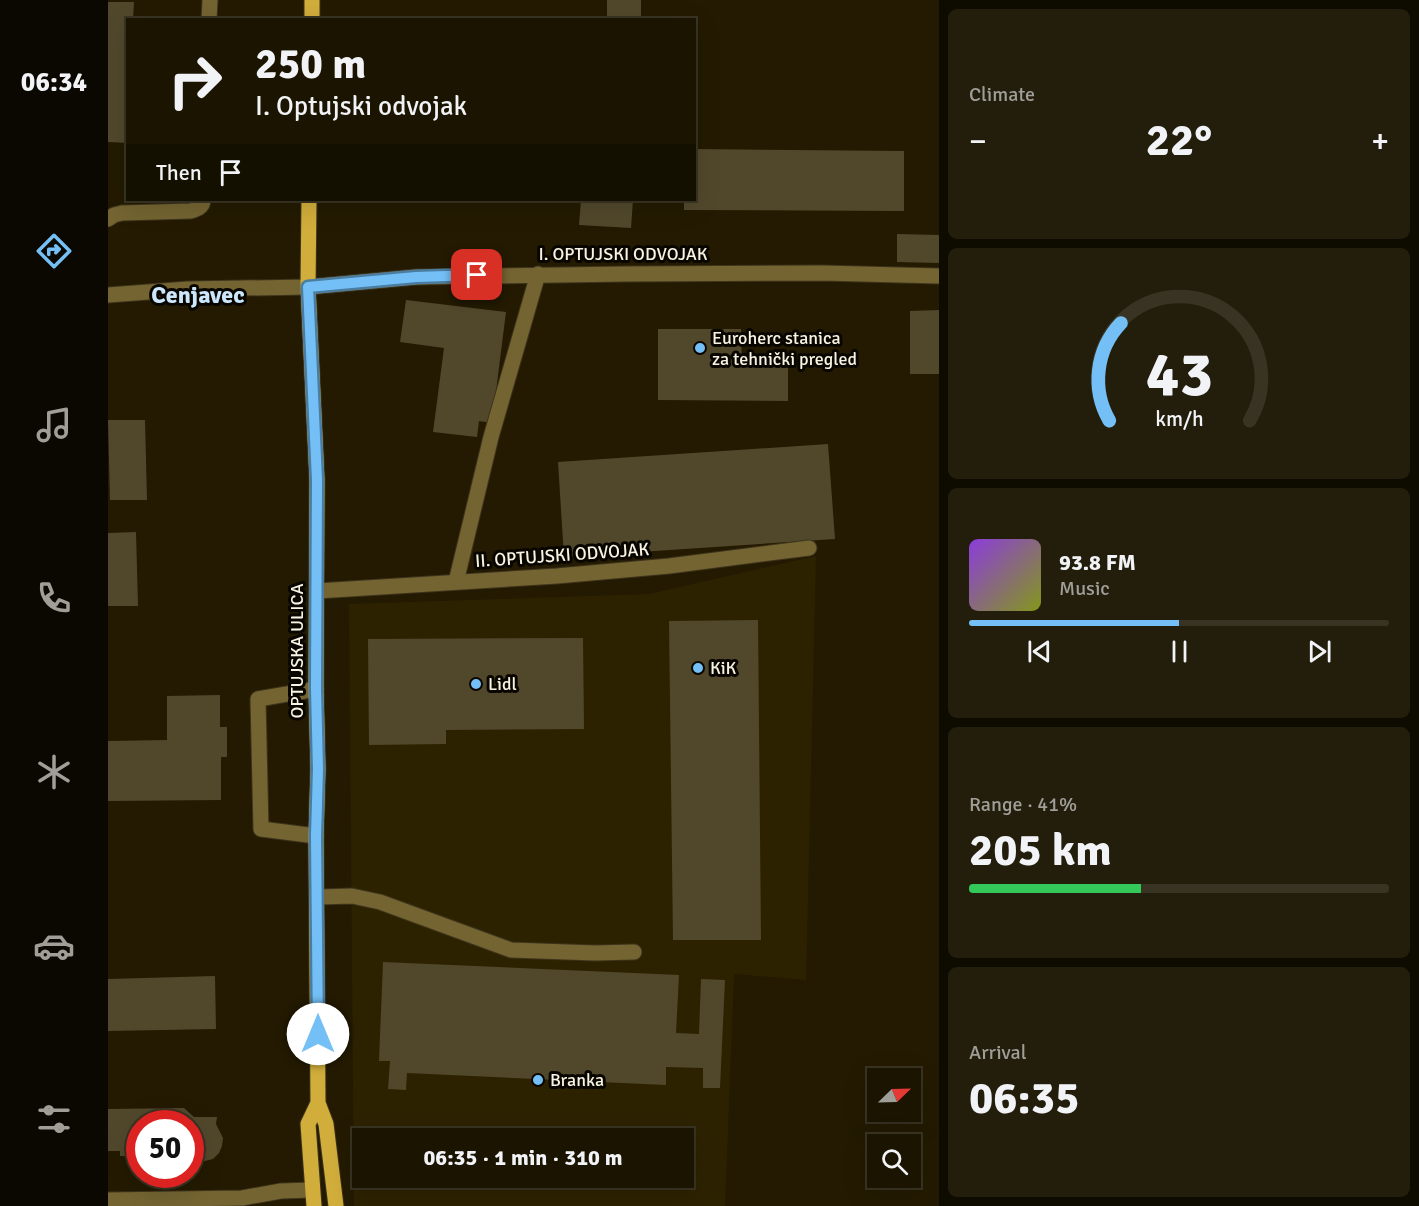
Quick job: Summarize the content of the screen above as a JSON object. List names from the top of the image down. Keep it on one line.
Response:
{"streets":{"main road":["OPTUJSKA ULICA"],"street":["I. OPTUJSKI ODVOJAK","II. OPTUJSKI ODVOJAK"]},"crossings":[["I. OPTUJSKI ODVOJAK","OPTUJSKA ULICA"],["II. OPTUJSKI ODVOJAK","OPTUJSKA ULICA"]],"districts":["Cenjavec"],"places":["Euroherc stanica za tehnički pregled","KiK","Lidl","Branka"],"north":"top right","page":{"tabs":"06:34","tile":["Climate",["Range · 41%","205 km"],["Arrival","06:35"]],"turn":["250 m","I. Optujski odvojak"],"heat":["−","22°","+"],"then":"Then","song":["93.8 FM","Music"],"limit":"50","trip":"06:35 · 1 min · 310 m","gauge":["43","km/h"]}}
